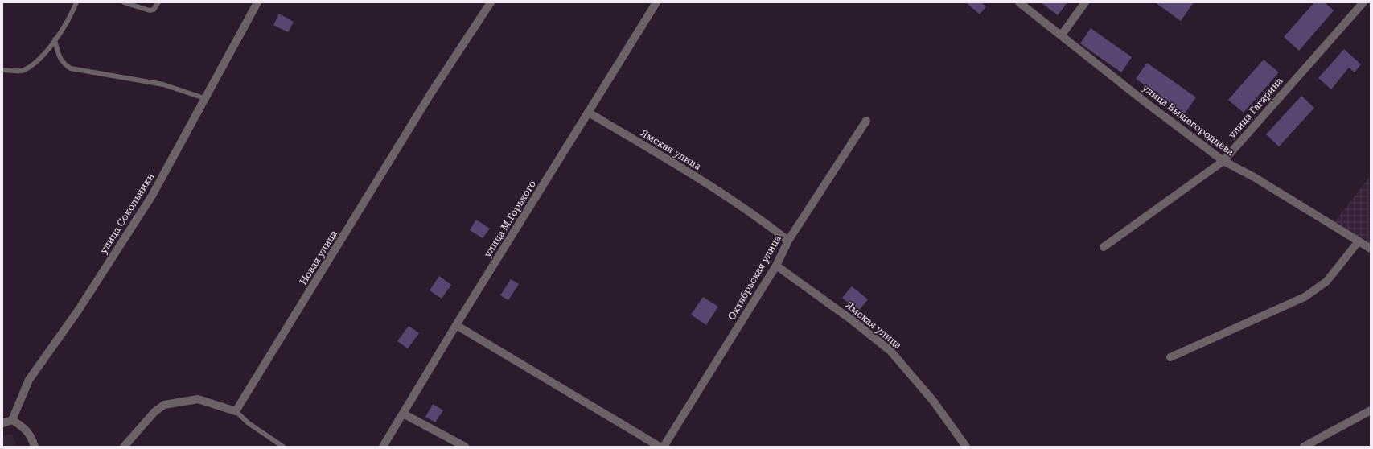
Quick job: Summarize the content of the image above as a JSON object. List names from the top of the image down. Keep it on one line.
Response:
{"streets":{"street":["улица Гагарина","улица Вышегородцева","Ямская улица","улица Сокольники","улица М.Горького","Новая улица","Октябрьская улица"]},"crossings":[["улица Гагарина","улица Вышегородцева"],["Ямская улица","улица М.Горького"],["Ямская улица","Октябрьская улица"]]}
